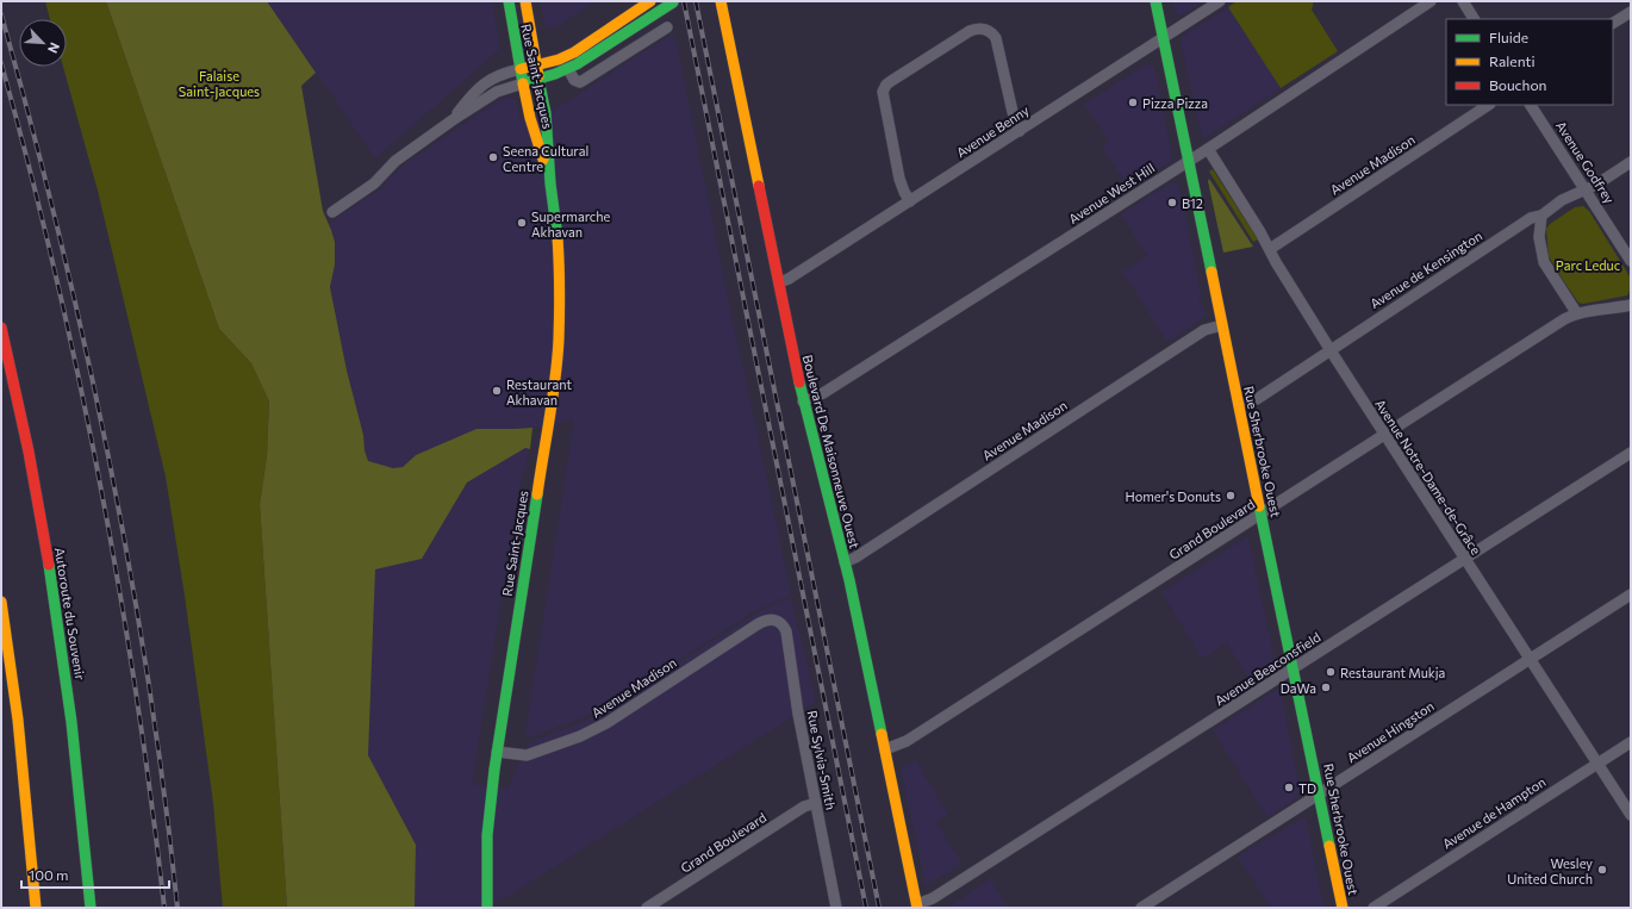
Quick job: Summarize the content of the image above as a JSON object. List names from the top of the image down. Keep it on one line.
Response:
{"streets":{"main road":["Rue Saint-Jacques","Boulevard De Maisonneuve Ouest","Rue Sherbrooke Ouest","Autoroute du Souvenir"],"street":["Avenue Benny","Avenue Godfrey","Avenue Madison","Avenue West Hill","Avenue de Kensington","Avenue Notre-Dame-de-Grâce","Grand Boulevard","Avenue Beaconsfield","Avenue Hingston","Rue Sylvia-Smith","Avenue de Hampton"]},"crossings":[["Rue Saint-Jacques","Avenue Madison"],["Avenue Benny","Boulevard De Maisonneuve Ouest"],["Avenue Benny","Rue Sherbrooke Ouest"],["Avenue Godfrey","Avenue de Kensington"],["Avenue Madison","Boulevard De Maisonneuve Ouest"],["Avenue Madison","Rue Sherbrooke Ouest"],["Avenue Madison","Avenue Notre-Dame-de-Grâce"],["Avenue Madison","Rue Sylvia-Smith"],["Avenue West Hill","Boulevard De Maisonneuve Ouest"],["Avenue West Hill","Rue Sherbrooke Ouest"],["Avenue West Hill","Avenue Notre-Dame-de-Grâce"],["Avenue de Kensington","Rue Sherbrooke Ouest"],["Avenue de Kensington","Avenue Notre-Dame-de-Grâce"],["Boulevard De Maisonneuve Ouest","Grand Boulevard"],["Boulevard De Maisonneuve Ouest","Avenue Beaconsfield"],["Rue Sherbrooke Ouest","Grand Boulevard"],["Rue Sherbrooke Ouest","Avenue Beaconsfield"],["Rue Sherbrooke Ouest","Avenue Hingston"],["Avenue Notre-Dame-de-Grâce","Grand Boulevard"],["Avenue Notre-Dame-de-Grâce","Avenue Beaconsfield"],["Avenue Notre-Dame-de-Grâce","Avenue Hingston"],["Avenue Notre-Dame-de-Grâce","Avenue de Hampton"],["Grand Boulevard","Rue Sylvia-Smith"]],"parks":["Falaise Saint-Jacques","Parc Leduc"],"places":["Pizza Pizza","Seena Cultural Centre","B12","Supermarche Akhavan","Restaurant Akhavan","Homer's Donuts","Restaurant Mukja","DaWa","TD","Wesley United Church"],"legend":["Fluide","Ralenti","Bouchon"],"scale_bar":"100 m","north":"bottom right"}
